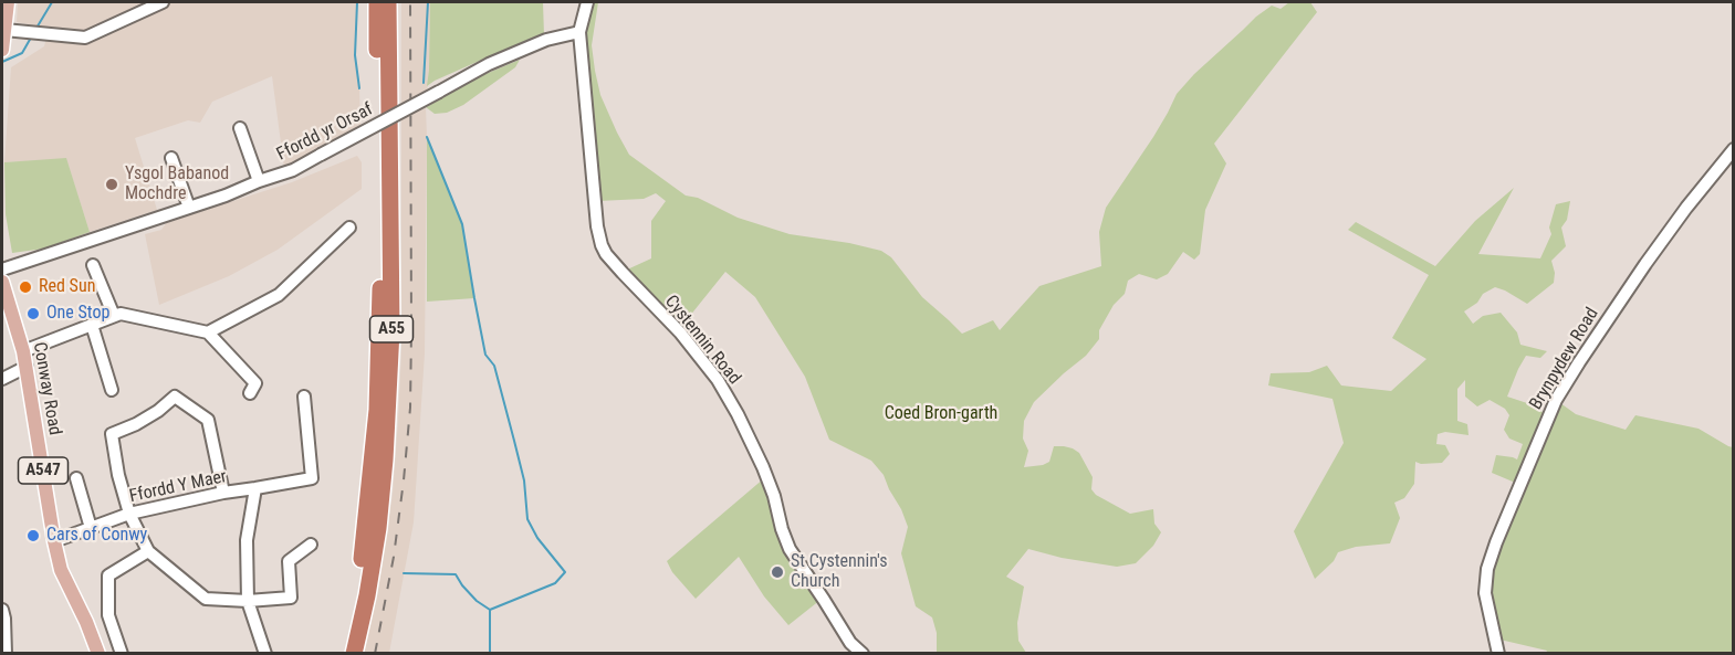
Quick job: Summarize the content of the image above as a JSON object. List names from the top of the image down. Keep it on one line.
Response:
{"streets":{"highway":["A55"],"main road":["Conway Road","A547"],"street":["Ffordd yr Orsaf","Cystennin Road","Brynpydew Road","Ffordd Y Maer"]},"crossings":[["Ffordd yr Orsaf","Cystennin Road"],["Conway Road","Ffordd Y Maer"]],"parks":["Coed Bron-garth"],"places":["Ysgol Babanod Mochdre","Red Sun","One Stop","Cars of Conwy","St Cystennin's Church"]}
